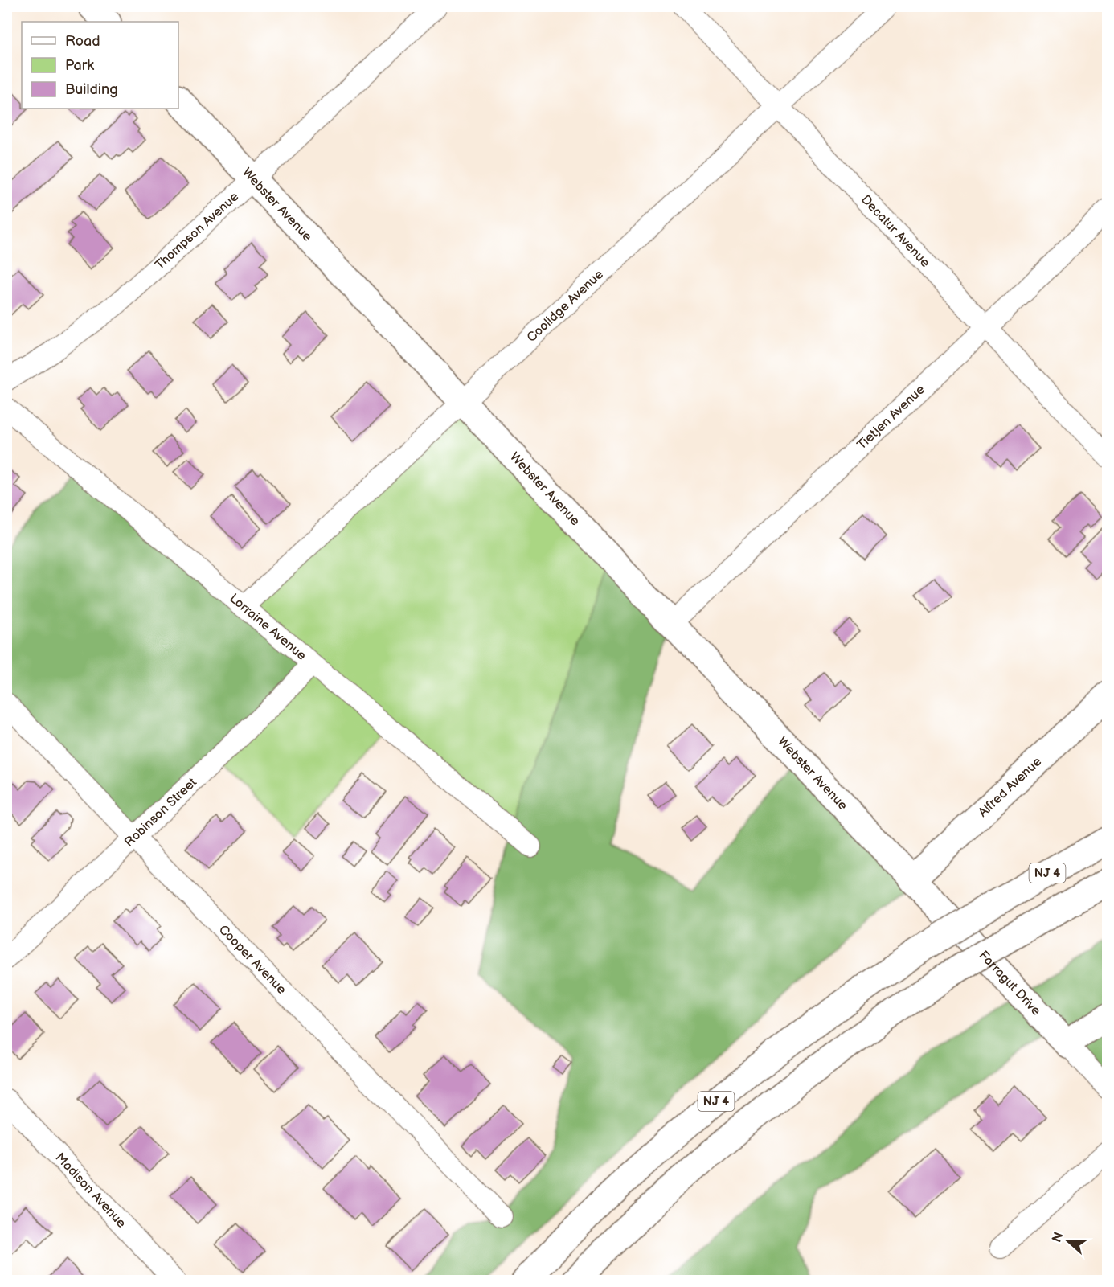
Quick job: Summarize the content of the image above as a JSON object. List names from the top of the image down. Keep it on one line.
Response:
{"streets":{"main road":["Webster Avenue","Alfred Avenue","NJ 4","Farragut Drive"],"street":["Thompson Avenue","Decatur Avenue","Coolidge Avenue","Tietjen Avenue","Lorraine Avenue","Robinson Street","Cooper Avenue","Madison Avenue"]},"crossings":[["Webster Avenue","Thompson Avenue"],["Webster Avenue","Coolidge Avenue"],["Webster Avenue","Tietjen Avenue"],["Webster Avenue","Alfred Avenue"],["Webster Avenue","Farragut Drive"],["Decatur Avenue","Coolidge Avenue"],["Decatur Avenue","Tietjen Avenue"],["Coolidge Avenue","Lorraine Avenue"],["Lorraine Avenue","Robinson Street"],["Alfred Avenue","Farragut Drive"],["Robinson Street","Cooper Avenue"]],"legend":["Road","Park","Building"],"north":"left"}
